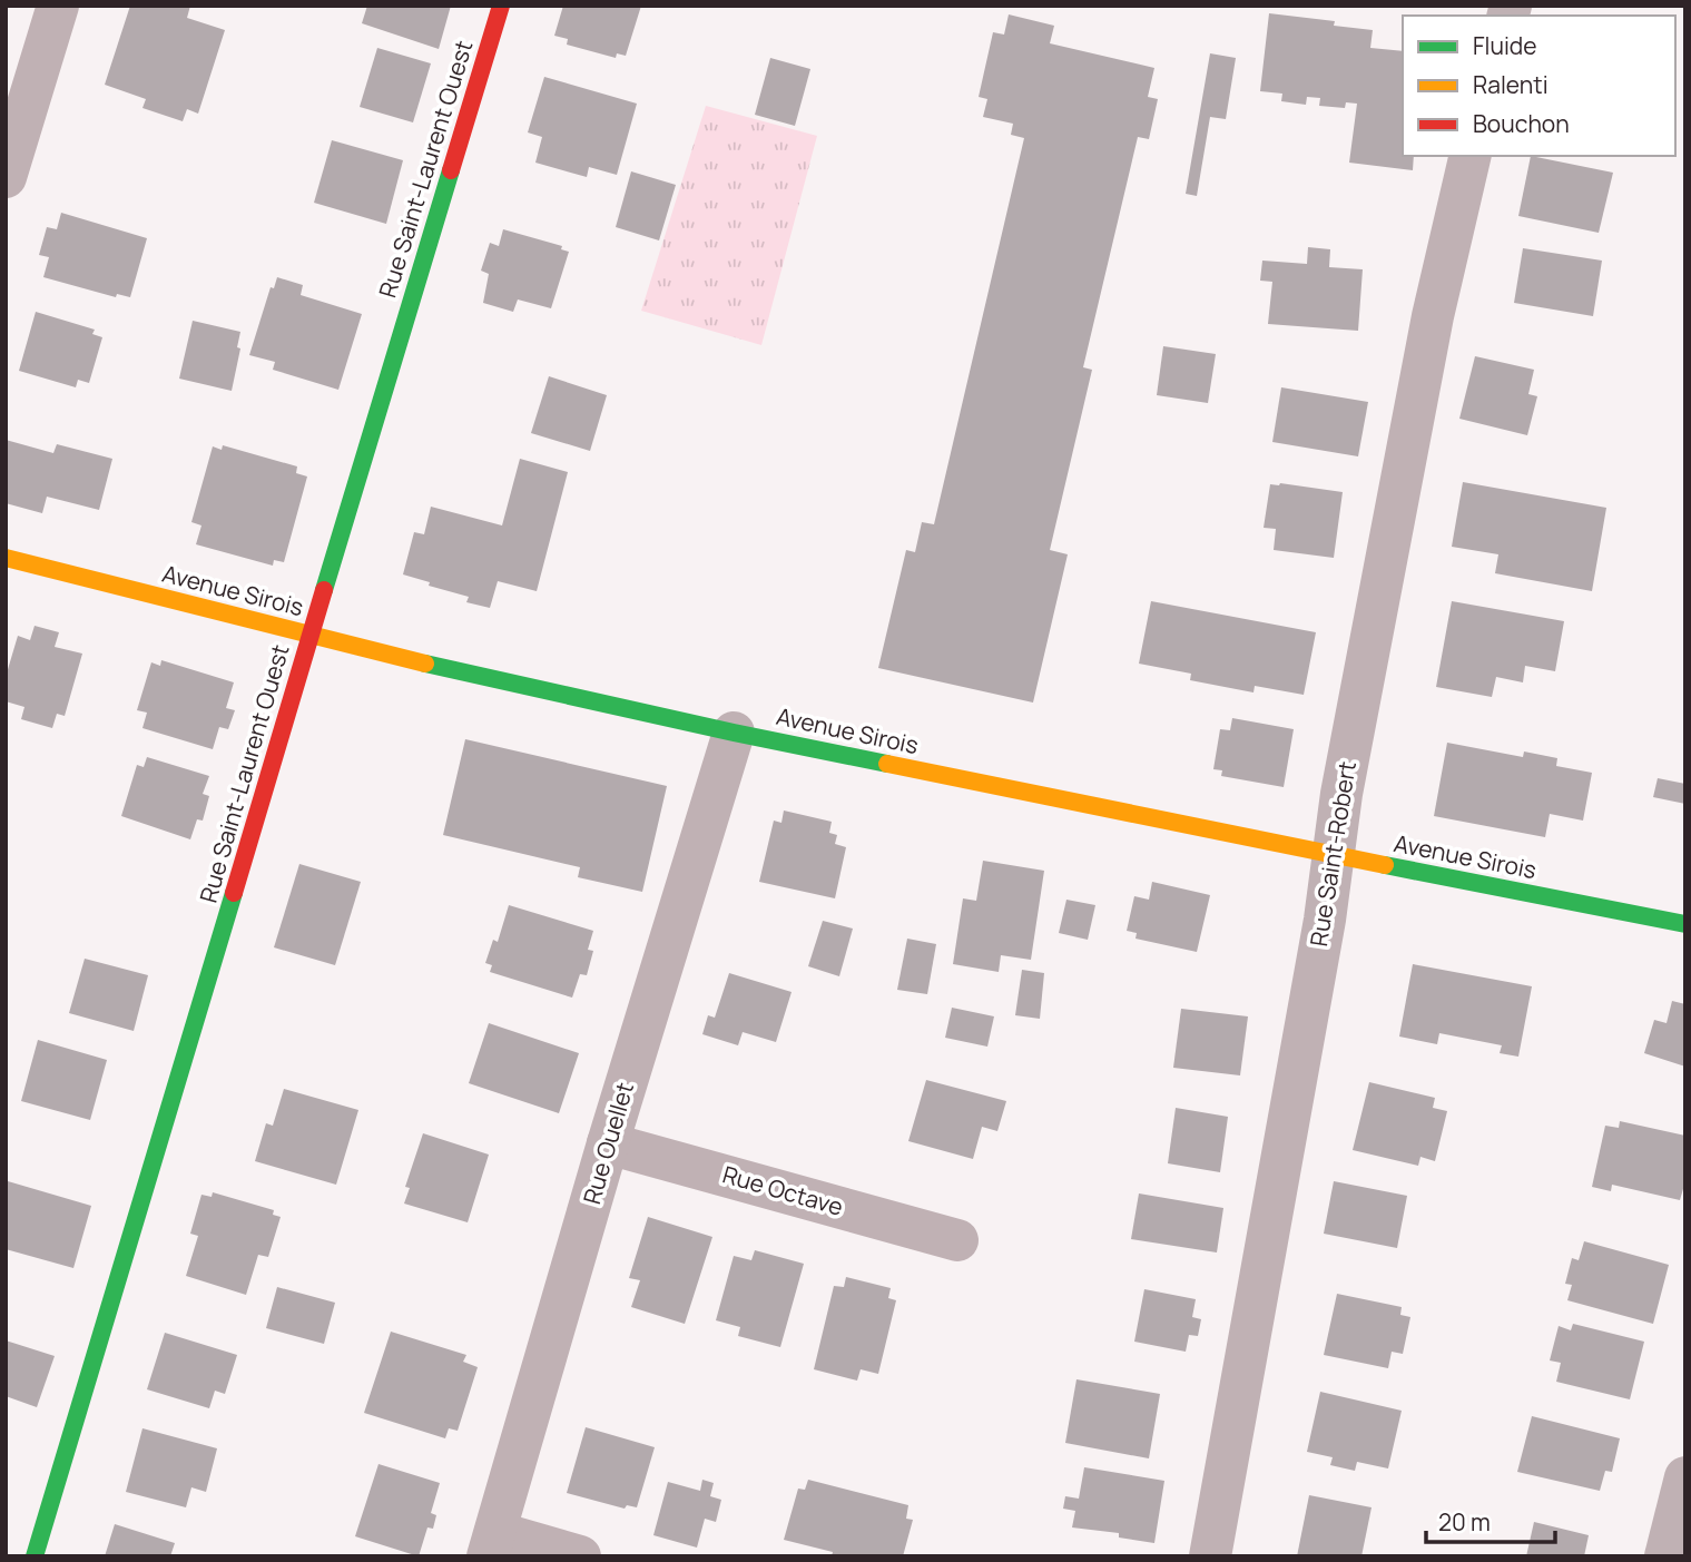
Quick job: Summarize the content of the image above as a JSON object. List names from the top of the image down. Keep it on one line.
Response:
{"streets":{"street":["Rue Saint-Laurent Ouest","Avenue Sirois","Rue Saint-Robert","Rue Ouellet","Rue Octave"]},"crossings":[["Rue Saint-Laurent Ouest","Avenue Sirois"],["Avenue Sirois","Rue Saint-Robert"],["Avenue Sirois","Rue Ouellet"],["Rue Ouellet","Rue Octave"]],"legend":["Fluide","Ralenti","Bouchon"],"scale_bar":"20 m"}
